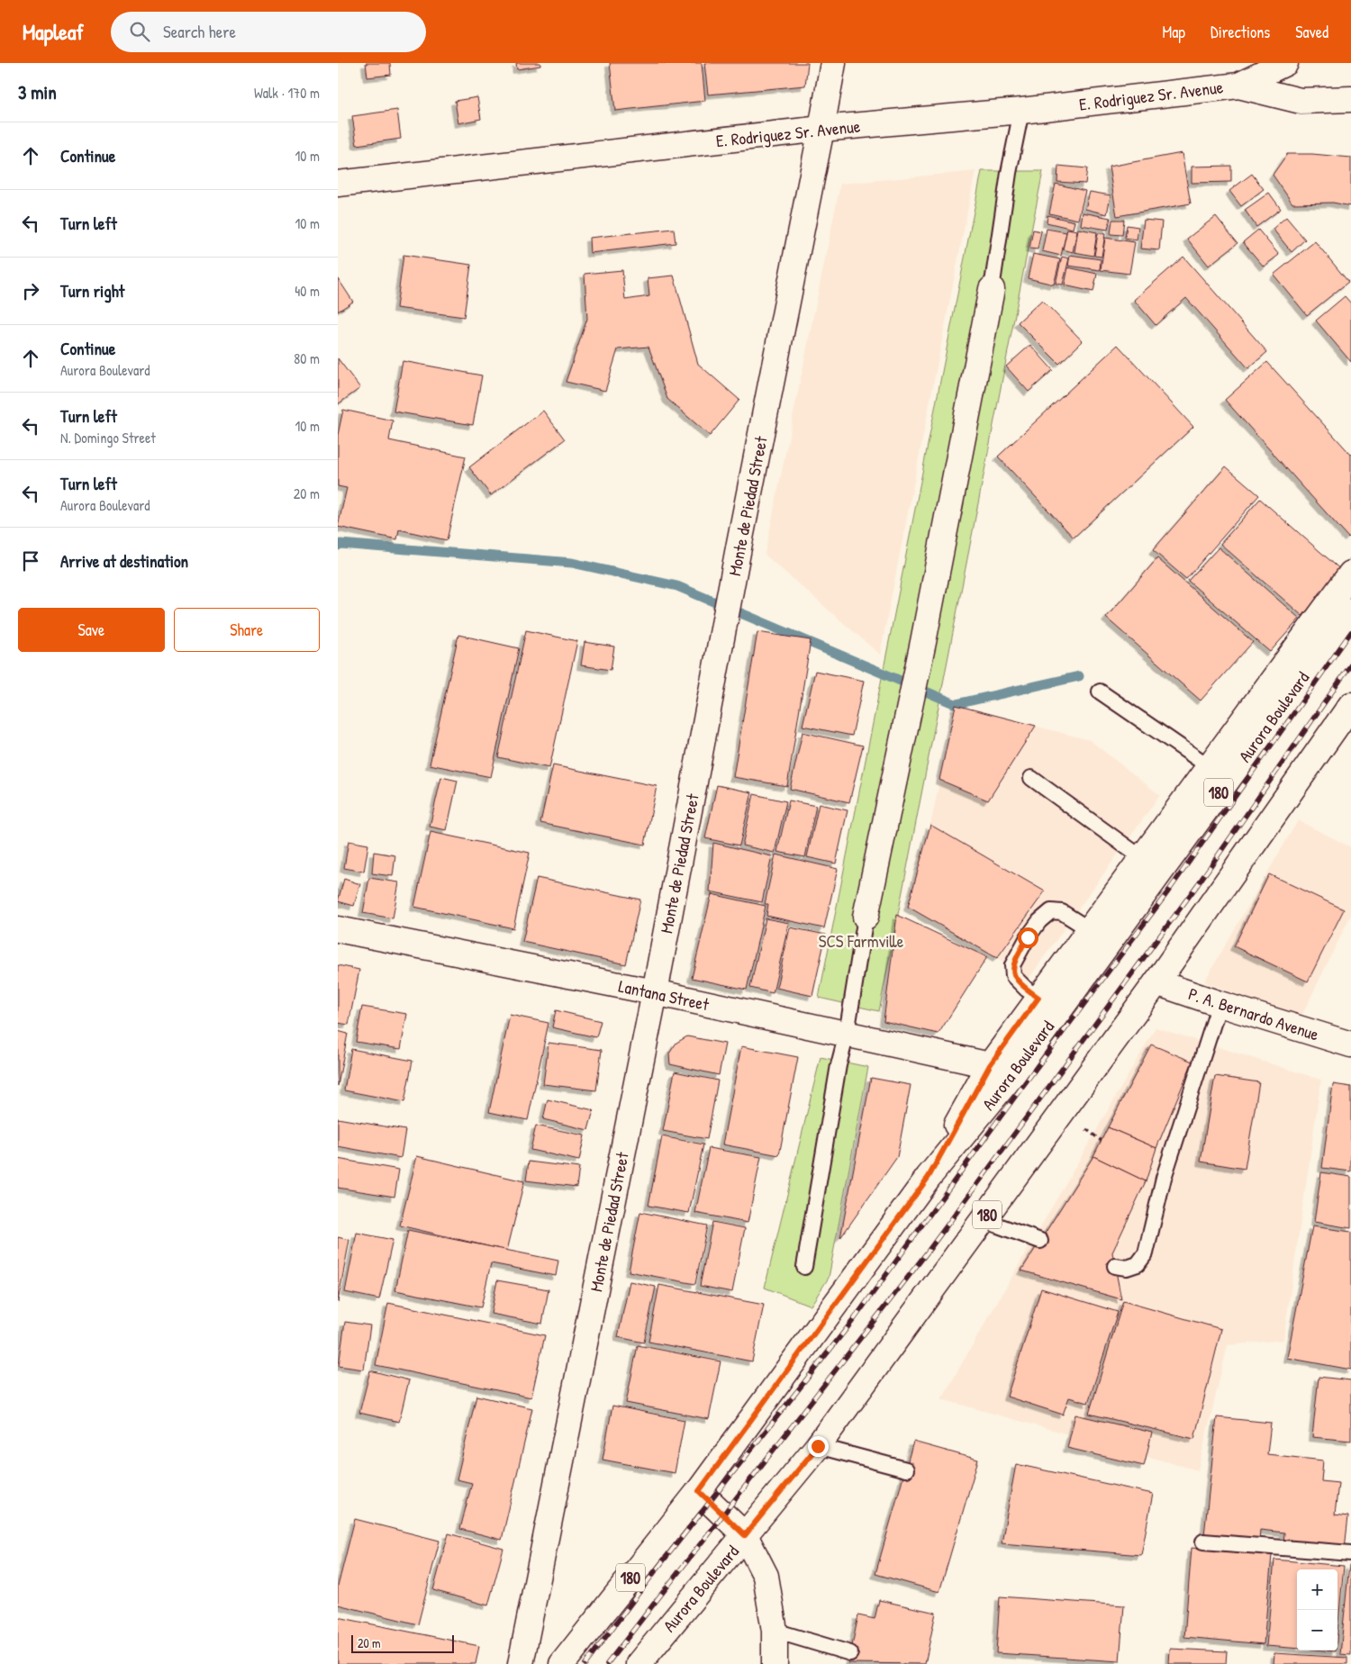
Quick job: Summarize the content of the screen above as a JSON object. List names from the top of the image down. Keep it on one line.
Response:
{"streets":{"main road":["E. Rodriguez Sr. Avenue","Monte de Piedad Street","Aurora Boulevard","180","Lantana Street","P. A. Bernardo Avenue"]},"crossings":[["E. Rodriguez Sr. Avenue","Monte de Piedad Street"],["Monte de Piedad Street","Lantana Street"],["Aurora Boulevard","P. A. Bernardo Avenue"]],"parks":["SCS Farmville"],"scale_bar":"20 m","page":{"header":"Mapleaf","search":"Search here","nav":["Map","Directions","Saved"],"heading":["3 min","Walk · 170 m"],"list":[["Continue","10 m"],["Turn left","10 m"],["Turn right","40 m"],["Continue","Aurora Boulevard","80 m"],["Turn left","N. Domingo Street","10 m"],["Turn left","Aurora Boulevard","20 m"],"Arrive at destination"],"buttons":["Save","Share"],"map_buttons":["+","−"],"scale":"20 m"}}
